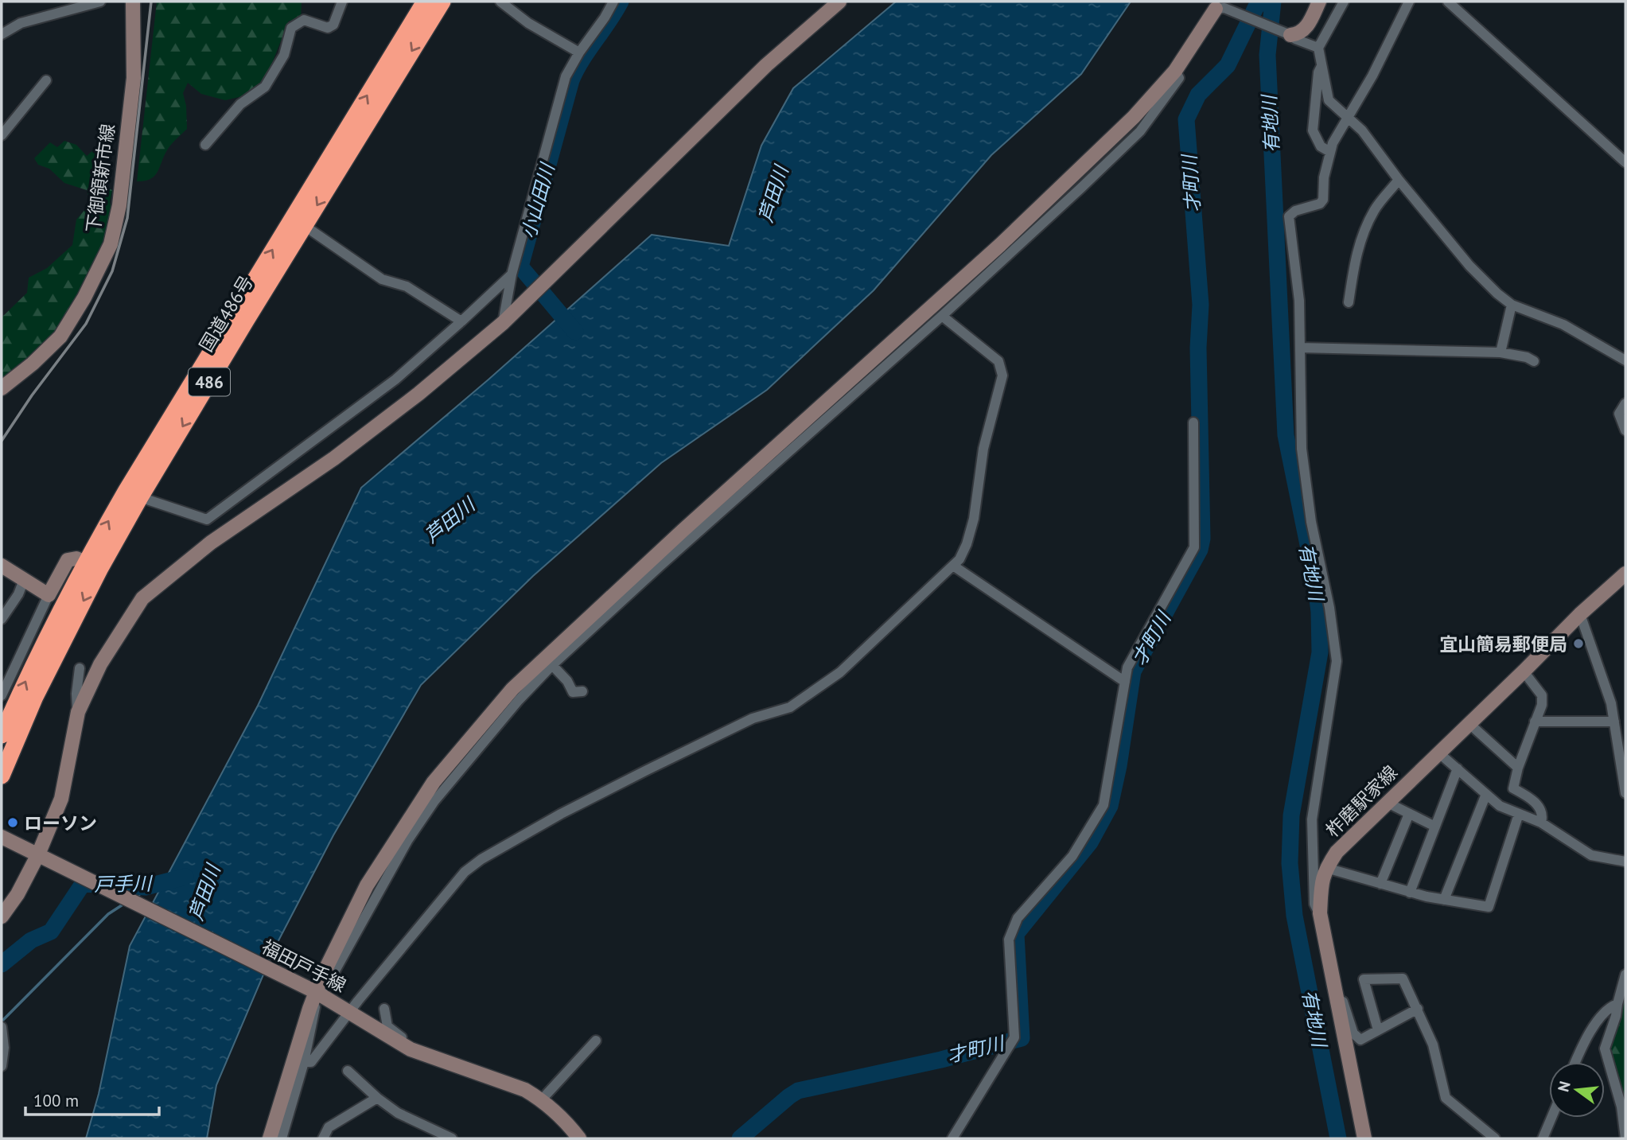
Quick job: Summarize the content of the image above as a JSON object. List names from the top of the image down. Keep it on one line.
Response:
{"streets":{"highway":["国道486号","486"],"street":["下御領新市線","柞磨駅家線","福田戸手線"]},"water":["有地川","才町川","芦田川","小山田川","戸手川"],"places":["宜山簡易郵便局","ローソン"],"scale_bar":"100 m","north":"left"}
